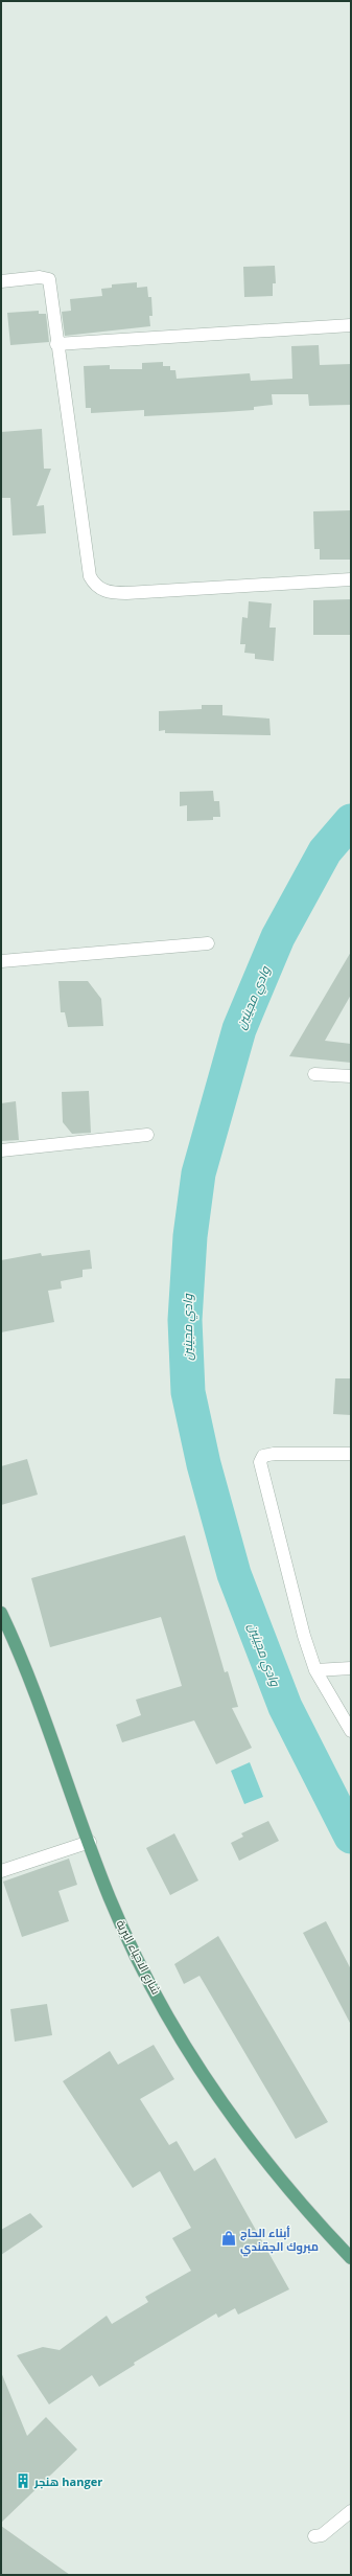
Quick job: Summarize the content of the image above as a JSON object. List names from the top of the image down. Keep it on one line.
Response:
{"streets":{"main road":["شارع الاحياء البرية"]},"water":["وادي مجينين"],"places":{"shop":["أبناء الحاج مبروك الجقندي"],"building":["هنجر hanger"]}}
